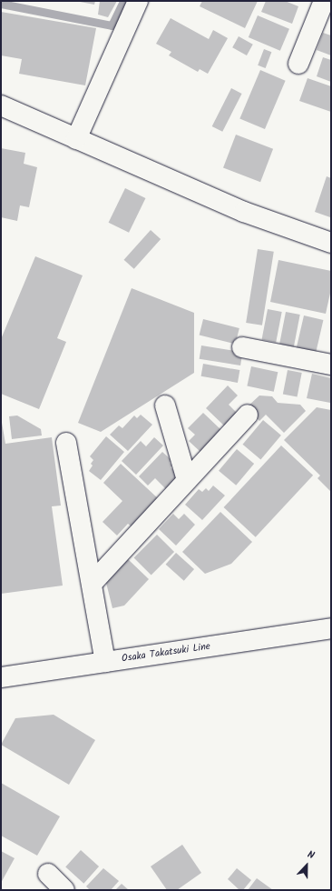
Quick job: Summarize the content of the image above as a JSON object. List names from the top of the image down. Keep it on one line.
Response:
{"streets":{"street":["Osaka Takatsuki Line"]},"north":"top"}
